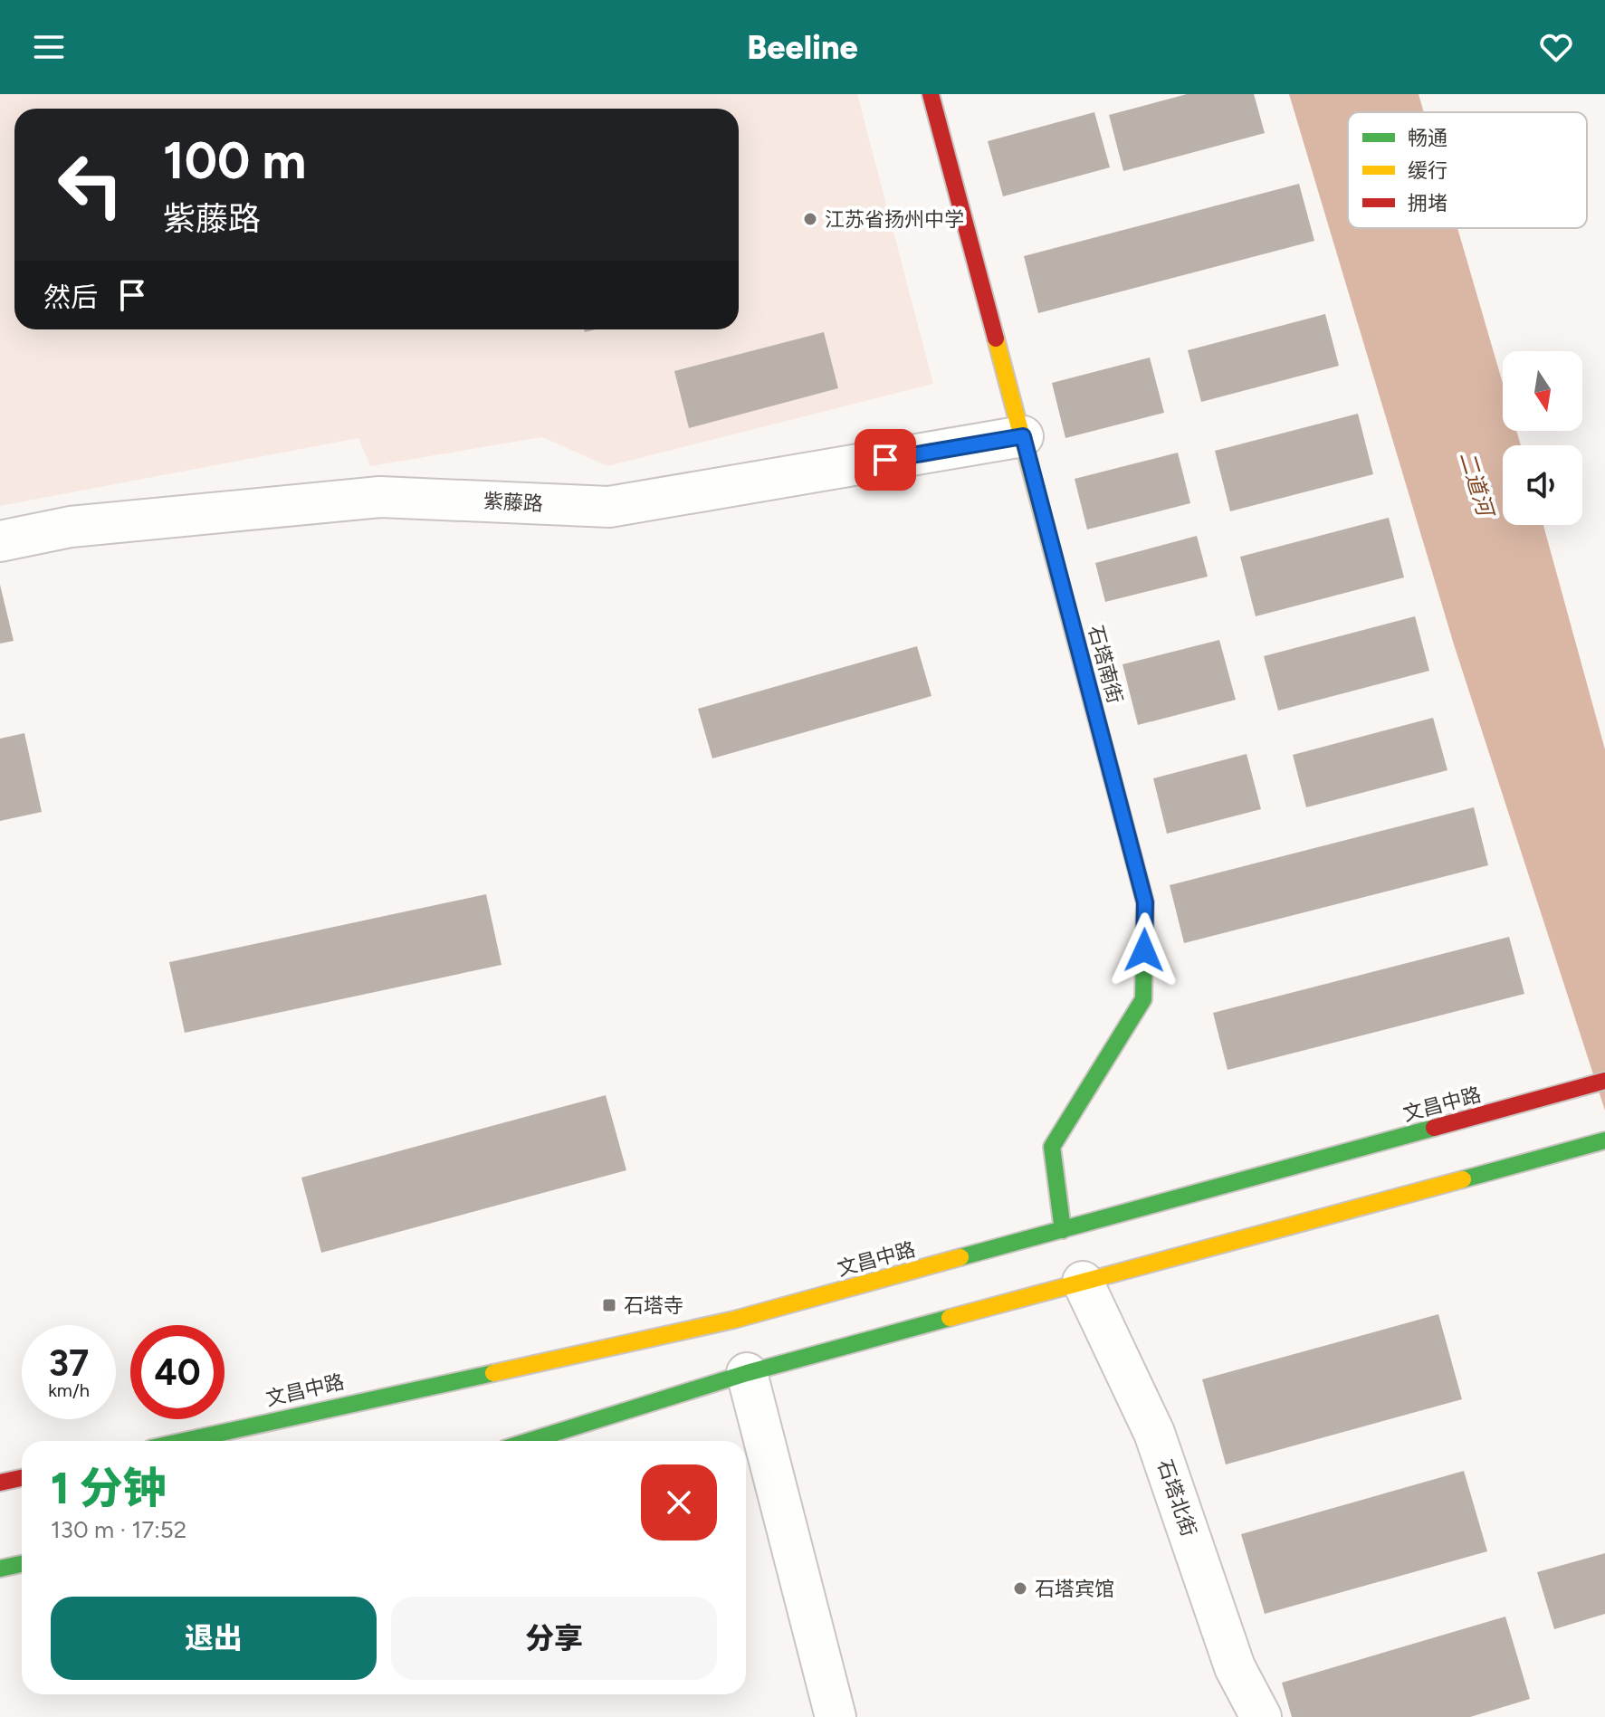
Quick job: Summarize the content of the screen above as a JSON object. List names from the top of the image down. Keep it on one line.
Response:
{"streets":{"main road":["石塔南街","文昌中路"],"street":["紫藤路","石塔北街"]},"crossings":[["紫藤路","石塔南街"],["石塔南街","文昌中路"]],"water":["二道河"],"places":{"other":["江苏省扬州中学","石塔宾馆"],"transit":["石塔寺"]},"legend":["畅通","缓行","拥堵"],"north":"bottom","page":{"header":"Beeline","turn":["100 m","紫藤路"],"then":"然后","speed":"37 km/h","limit":"40","heading":["1 分钟","130 m · 17:52"],"buttons":["退出","分享"]}}
